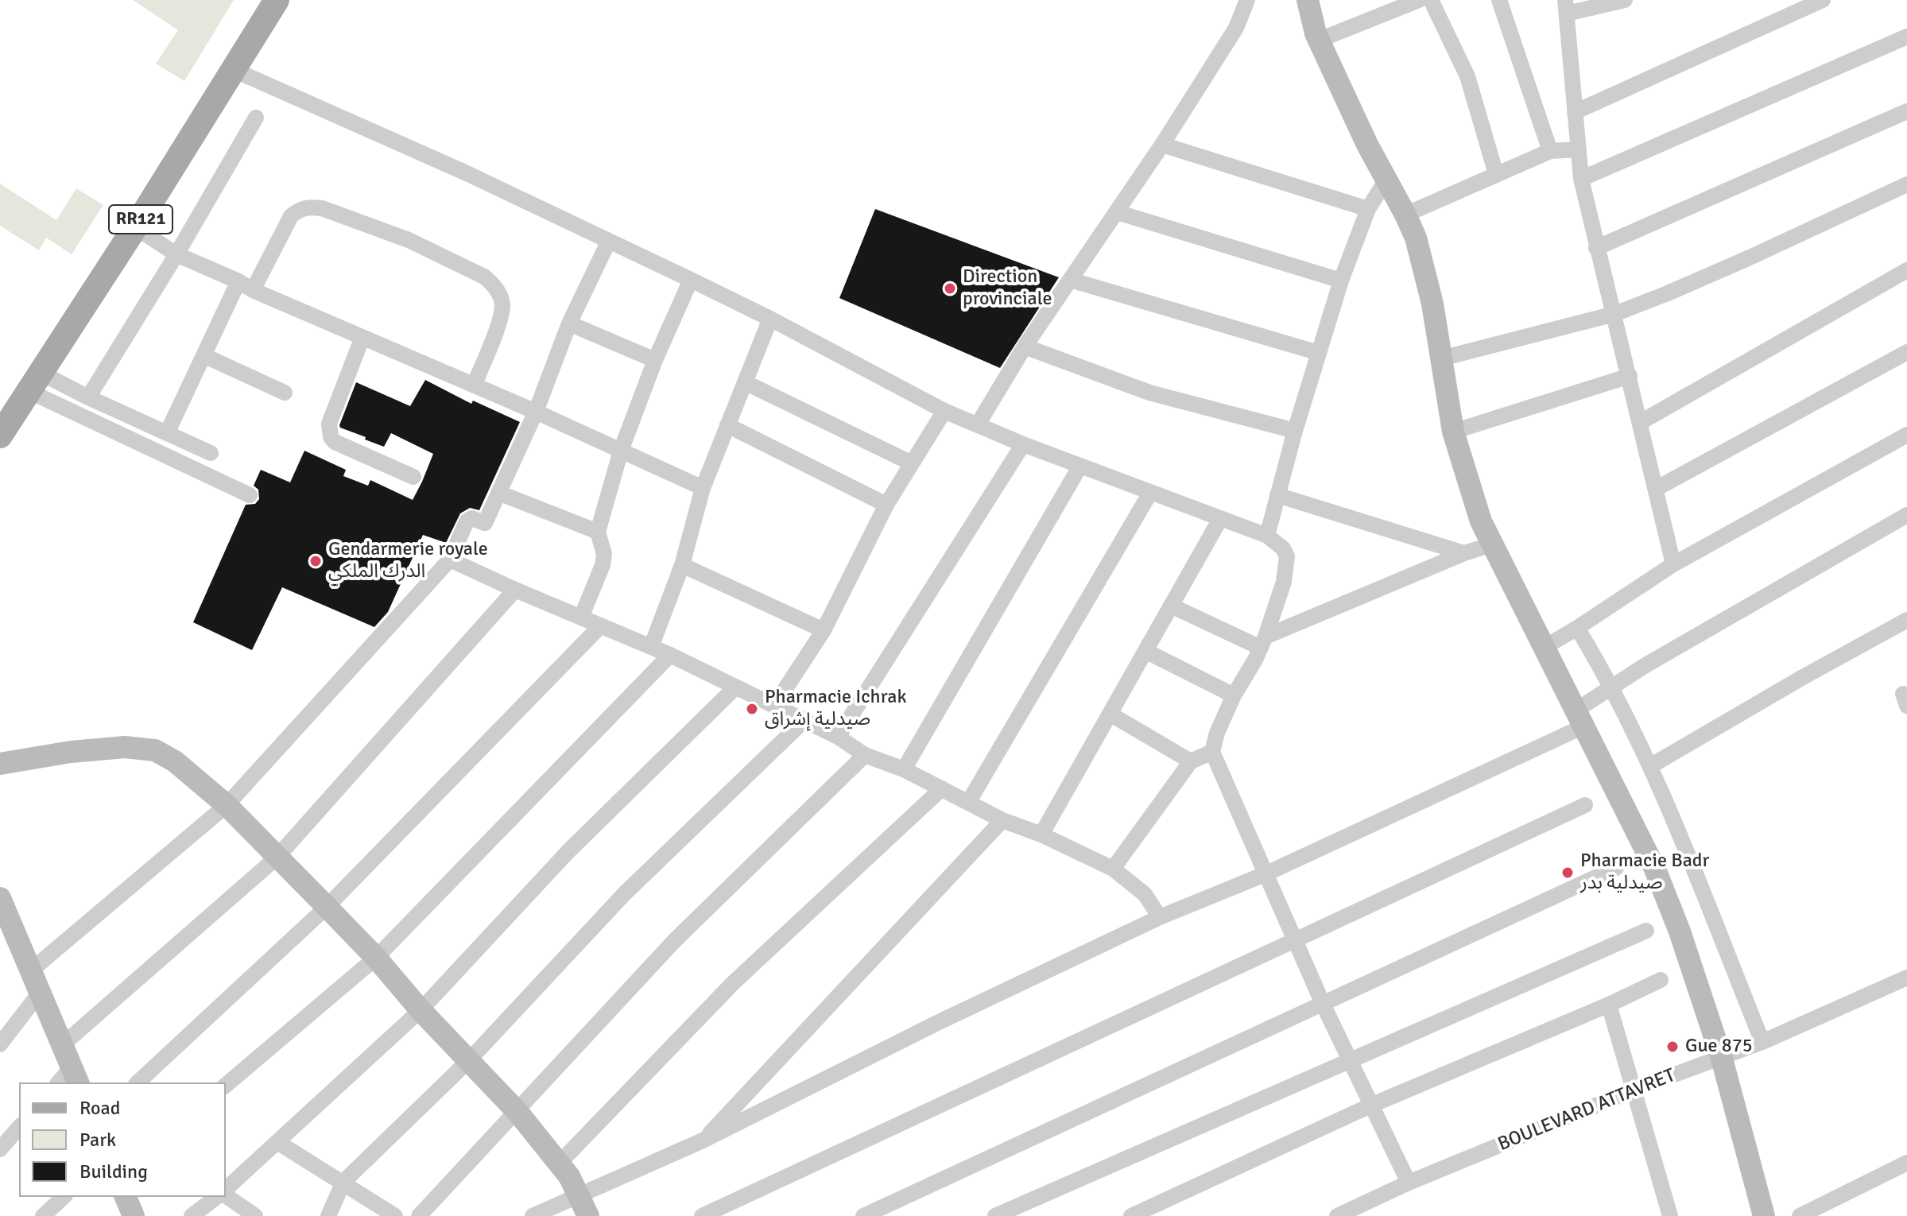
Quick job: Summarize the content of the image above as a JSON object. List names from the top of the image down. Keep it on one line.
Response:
{"streets":{"main road":["RR121"],"street":["BOULEVARD ATTAVRET"]},"places":["Direction provinciale","Gendarmerie royale الدرك الملكي","Pharmacie Ichrak صيدلية إشراق","Pharmacie Badr صيدلية بدر","Gue 875"],"legend":["Road","Park","Building"]}
